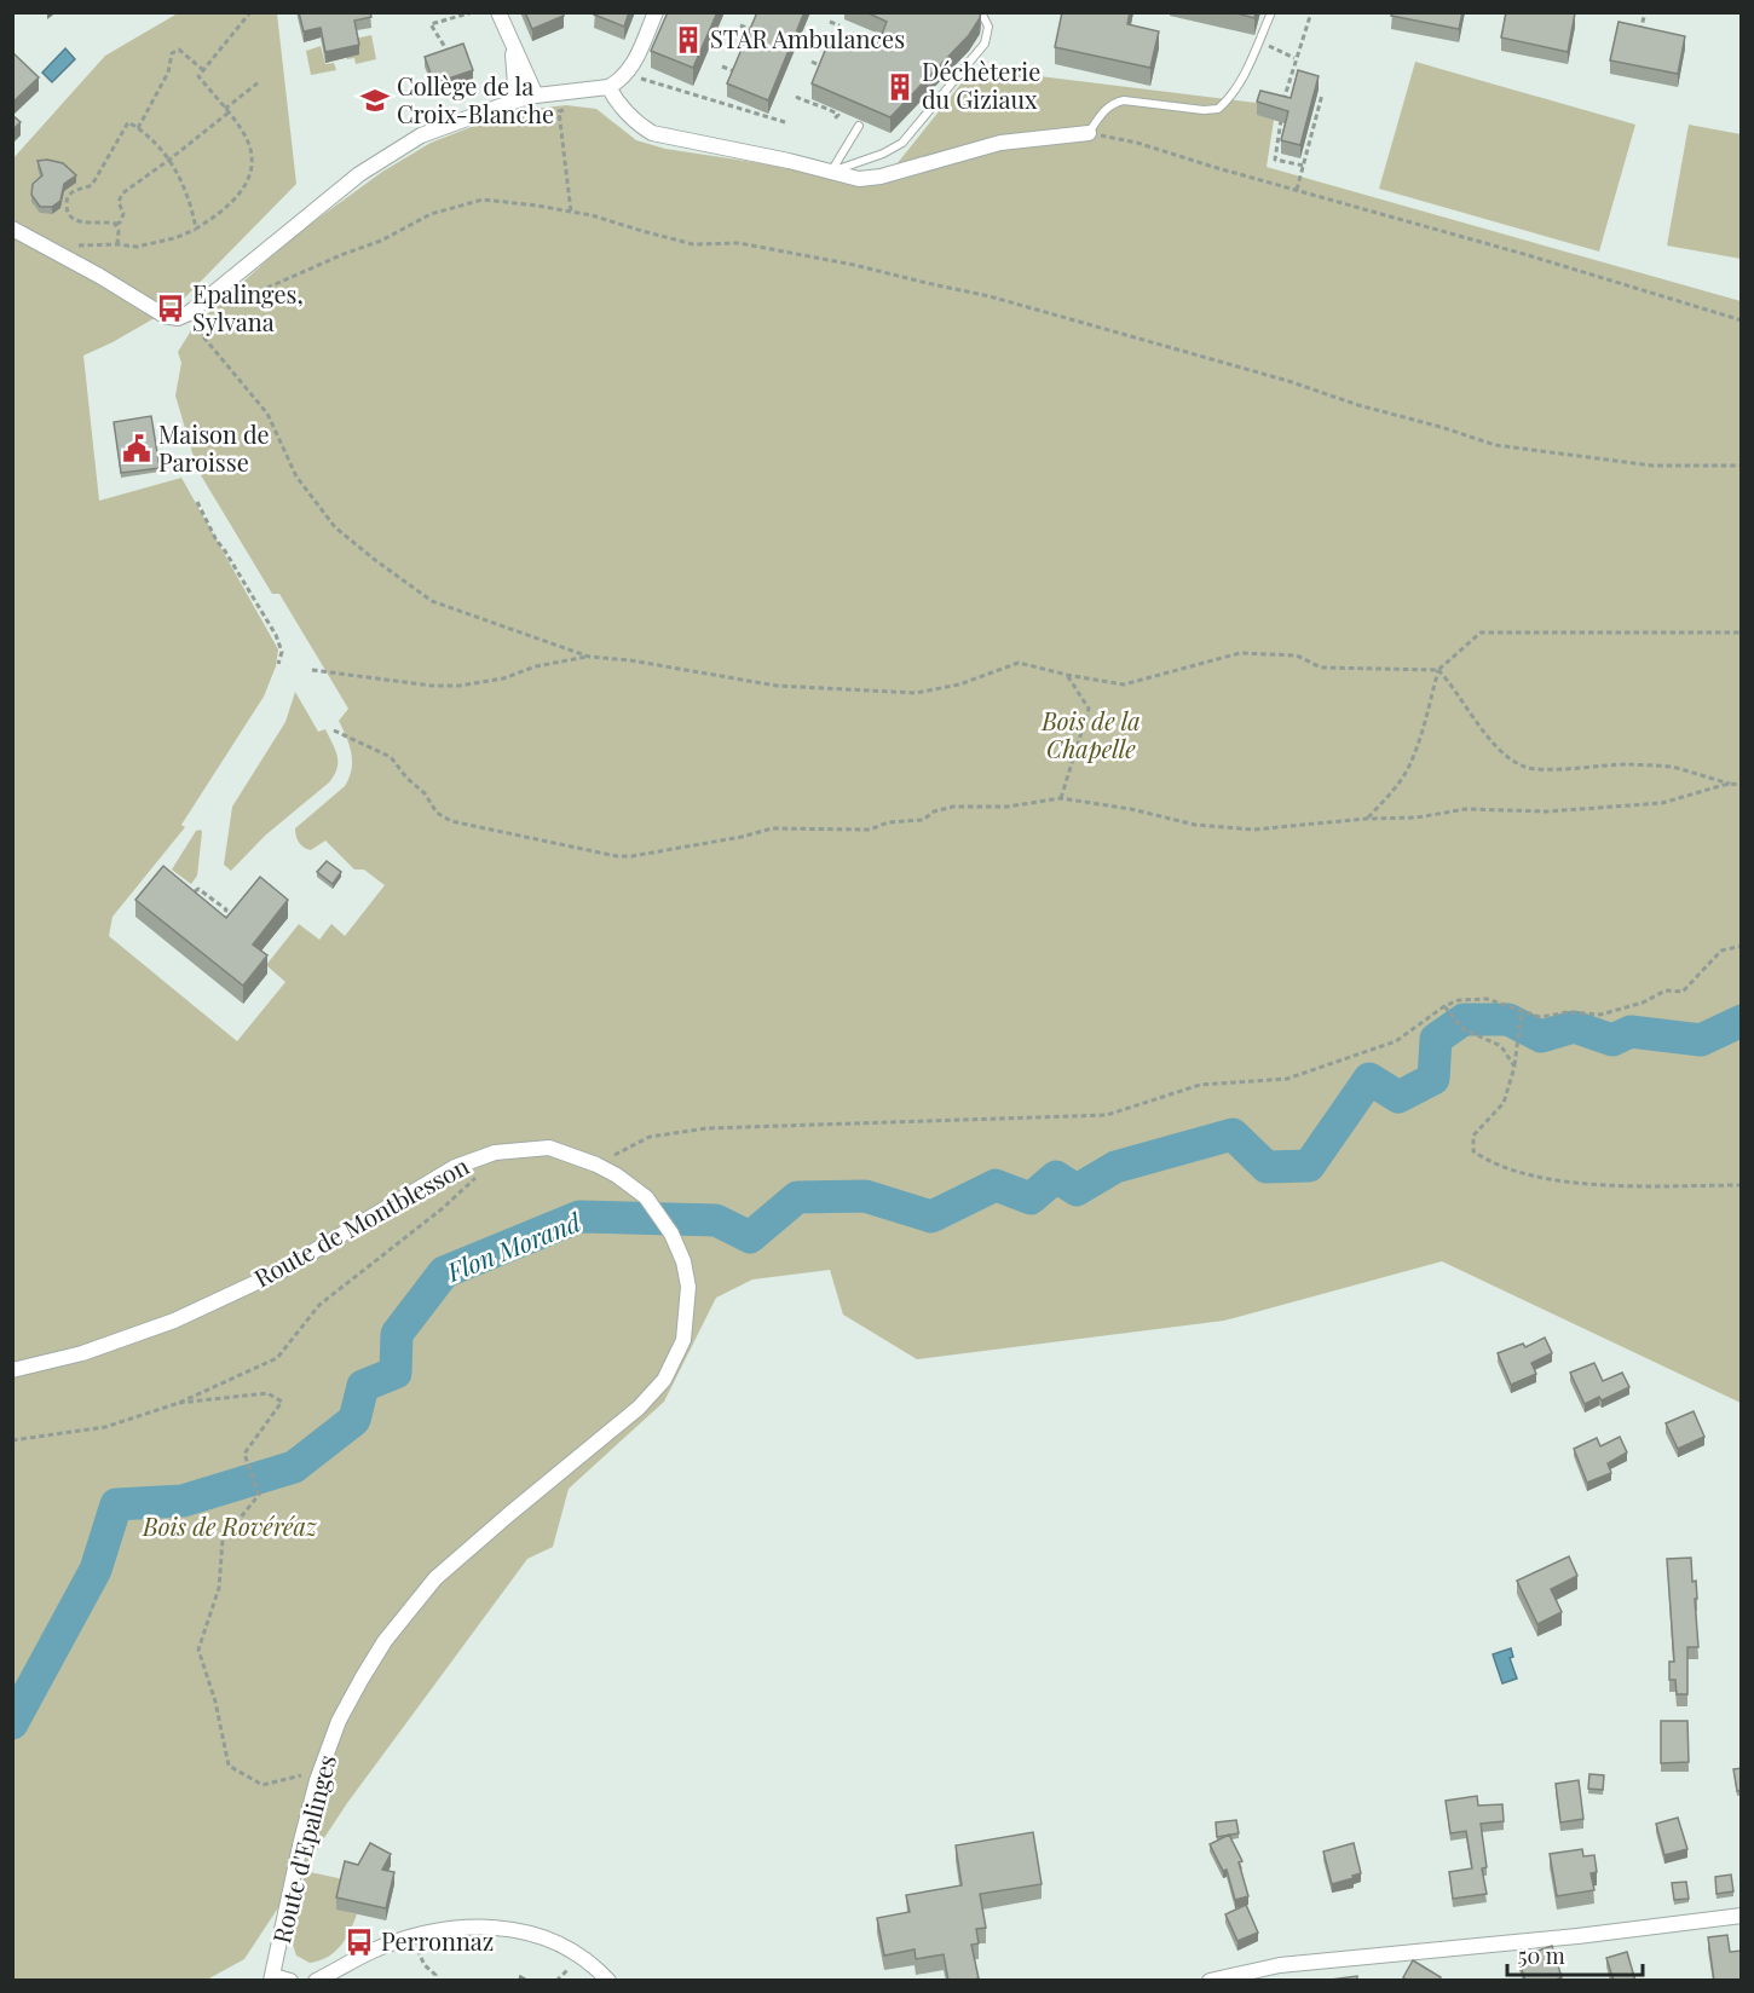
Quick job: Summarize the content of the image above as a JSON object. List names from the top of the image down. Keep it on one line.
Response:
{"streets":{"street":["Route de Montblesson","Route d'Epalinges"]},"crossings":[["Route de Montblesson","Route d'Epalinges"]],"water":["Flon Morand"],"parks":["Bois de la Chapelle","Bois de Rovéréaz"],"places":{"building":["STAR Ambulances","Déchèterie du Giziaux"],"school or university":["Collège de la Croix-Blanche"],"bus stop":["Epalinges, Sylvana","Perronnaz"],"public building":["Maison de Paroisse"]},"scale_bar":"50 m"}
